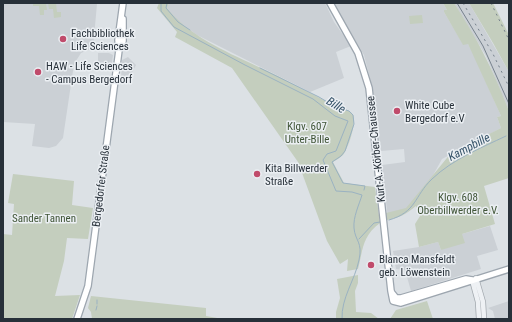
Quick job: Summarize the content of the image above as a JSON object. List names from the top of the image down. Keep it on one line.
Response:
{"streets":{"main road":["Kurt-A.-Körber-Chaussee","Bergedorfer Straße"]},"water":["Bille","Kampbille"],"parks":["Klgv. 607 Unter-Bille","Klgv. 608 Oberbillwerder e.V.","Sander Tannen"],"places":["Fachbibliothek Life Sciences","HAW - Life Sciences - Campus Bergedorf","White Cube Bergedorf e.V","Kita Billwerder Straße","Blanca Mansfeldt geb. Löwenstein"]}
